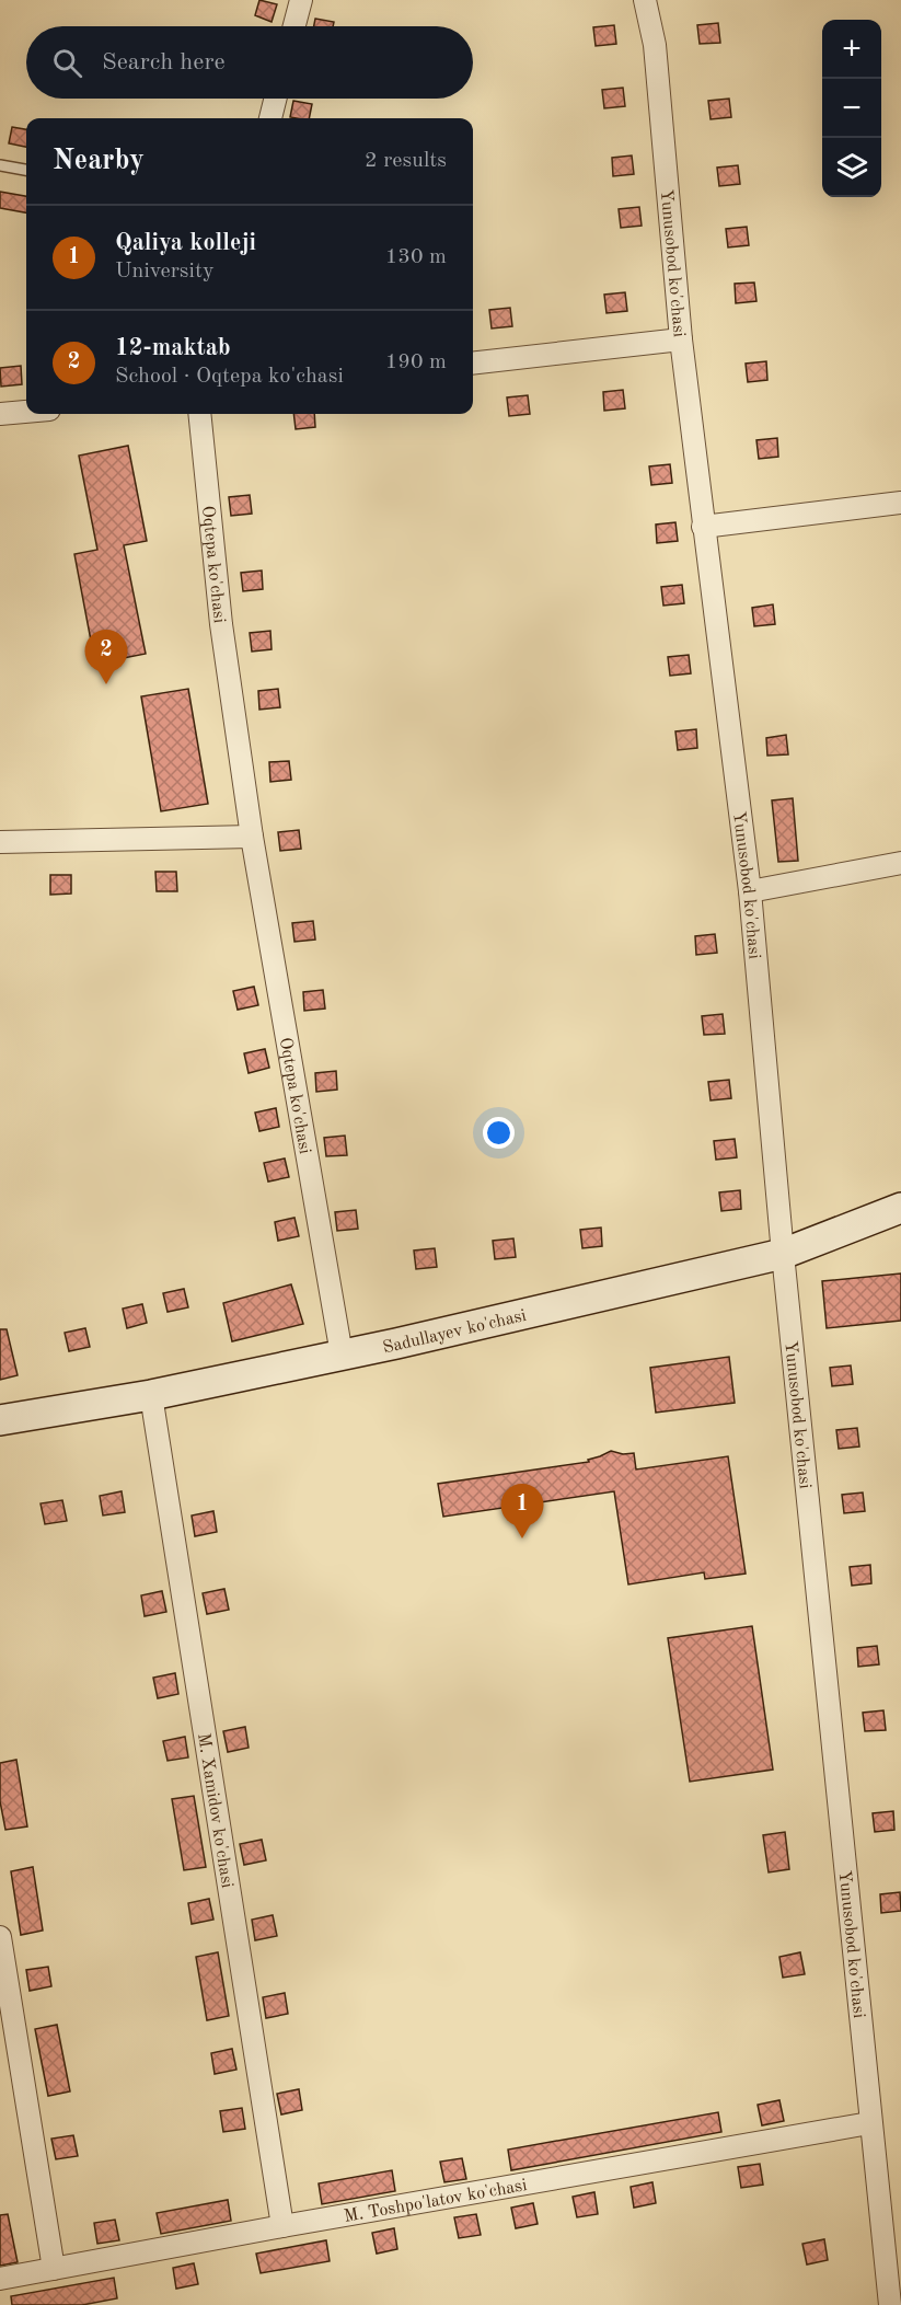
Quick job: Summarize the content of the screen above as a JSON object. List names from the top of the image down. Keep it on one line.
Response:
{"streets":{"main road":["Sadullayev ko'chasi"],"street":["Yunusobod ko'chasi","Oqtepa ko'chasi","M. Xamidov ko'chasi","M. Toshpo'latov ko'chasi"]},"crossings":[["Yunusobod ko'chasi","Sadullayev ko'chasi"],["Yunusobod ko'chasi","M. Toshpo'latov ko'chasi"],["Oqtepa ko'chasi","Sadullayev ko'chasi"],["Sadullayev ko'chasi","M. Xamidov ko'chasi"],["M. Xamidov ko'chasi","M. Toshpo'latov ko'chasi"]],"page":{"map_buttons":["+","−"],"search":"Search here","heading":["Nearby","2 results"],"list":[{"mark":"1","name":"Qaliya kolleji","note":"University","value":"130 m"},{"mark":"2","name":"12-maktab","note":"School · Oqtepa ko'chasi","value":"190 m"}],"pins":["2","1"]}}
